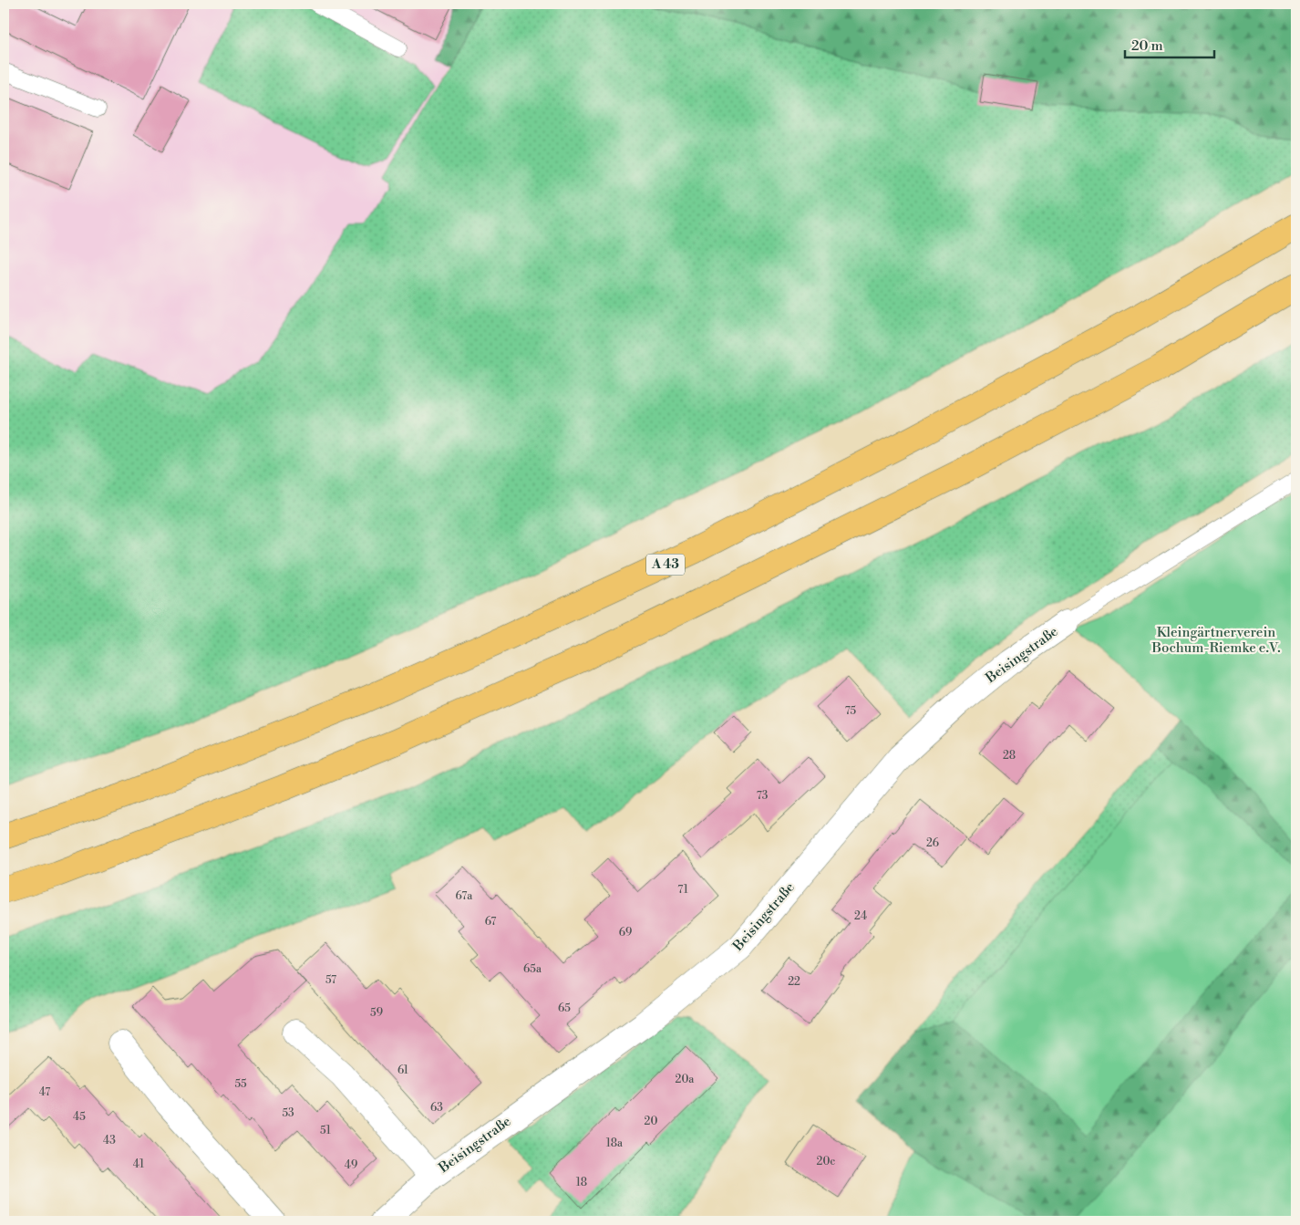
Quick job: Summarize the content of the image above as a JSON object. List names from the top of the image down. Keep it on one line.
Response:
{"streets":{"highway":["A 43"],"street":["Beisingstraße"]},"parks":["Kleingärtnerverein Bochum-Riemke e.V."],"house_numbers":["75","28","73","26","71","67a","24","67","69","65a","57","22","65","59","61","20a","55","47","63","53","45","20","51","43","18a","20c","41","49","18"],"scale_bar":"20 m"}
